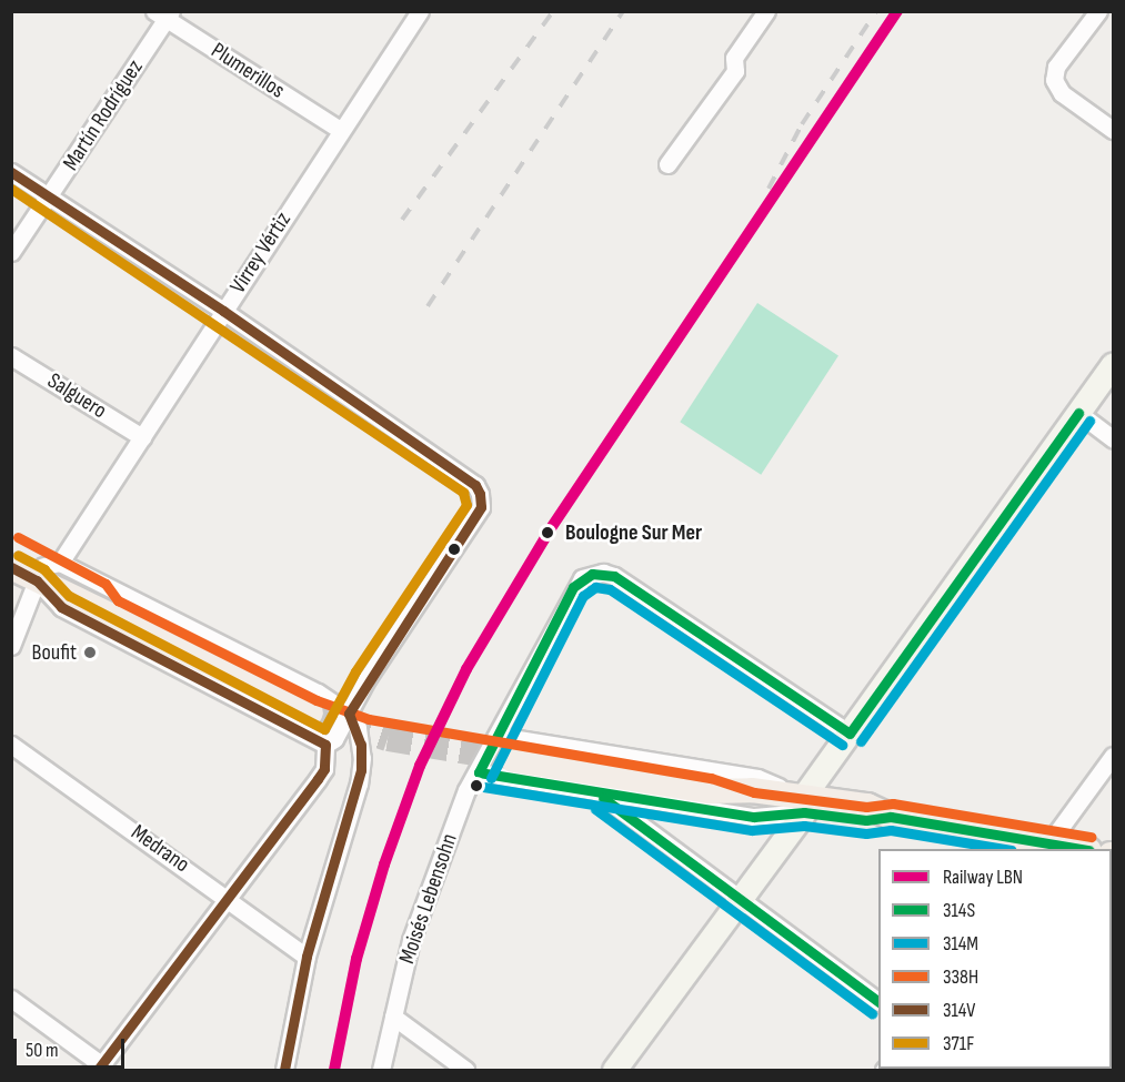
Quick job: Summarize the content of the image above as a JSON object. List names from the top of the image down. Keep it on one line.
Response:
{"streets":{"street":["Plumerillos","Martín Rodríguez","Virrey Vértiz","Salguero","Medrano","Moisés Lebensohn"]},"crossings":[["Plumerillos","Martín Rodríguez"],["Plumerillos","Virrey Vértiz"],["Virrey Vértiz","Salguero"]],"places":["Boulogne Sur Mer","Boufit"],"lines":["rail line LBN","transit line 314V","transit line 371F","transit line 314S","transit line 314M","transit line 338H"],"legend":["Railway LBN","314S","314M","338H","314V","371F"],"scale_bar":"50 m"}
